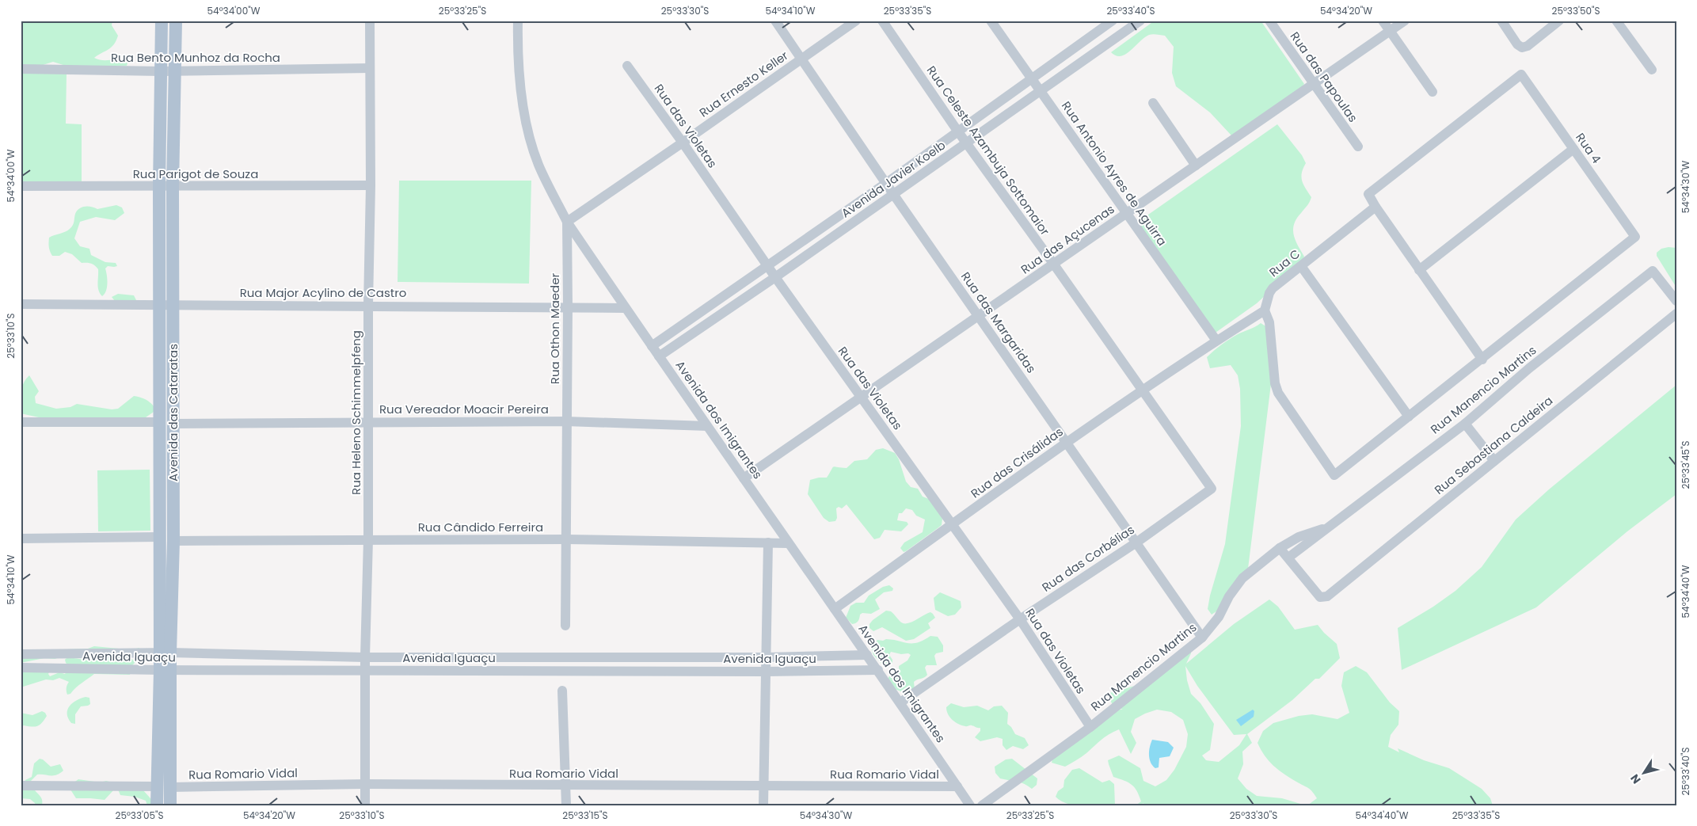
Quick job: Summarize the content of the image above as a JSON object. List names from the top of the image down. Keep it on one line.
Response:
{"streets":{"main road":["Avenida das Cataratas"],"street":["Rua Bento Munhoz da Rocha","Rua das Papoulas","Rua Ernesto Keller","Rua das Violetas","Rua 4","Rua Celeste Azambuja Sottomaior","Rua Parigot de Souza","Rua Antonio Ayres de Aguirra","Avenida Javier Koelb","Rua das Açucenas","Rua C","Rua Major Acylino de Castro","Rua das Margaridas","Rua Othon Maeder","Rua Manencio Martins","Rua Vereador Moacir Pereira","Rua Heleno Schimmelpfeng","Avenida dos Imigrantes","Rua Sebastiana Caldeira","Rua das Crisálidas","Rua Cândido Ferreira","Rua das Corbélias","Avenida Iguaçu","Rua Romario Vidal"]},"crossings":[["Rua Bento Munhoz da Rocha","Avenida das Cataratas"],["Rua Bento Munhoz da Rocha","Rua Heleno Schimmelpfeng"],["Rua das Papoulas","Rua das Açucenas"],["Rua Ernesto Keller","Rua das Violetas"],["Rua Ernesto Keller","Rua das Margaridas"],["Rua Ernesto Keller","Rua Othon Maeder"],["Rua Ernesto Keller","Avenida dos Imigrantes"],["Rua das Violetas","Avenida Javier Koelb"],["Rua das Violetas","Rua das Açucenas"],["Rua das Violetas","Rua Manencio Martins"],["Rua das Violetas","Rua das Crisálidas"],["Rua das Violetas","Rua das Corbélias"],["Rua 4","Rua C"],["Rua Celeste Azambuja Sottomaior","Avenida Javier Koelb"],["Rua Celeste Azambuja Sottomaior","Rua das Açucenas"],["Rua Celeste Azambuja Sottomaior","Rua das Crisálidas"],["Rua Celeste Azambuja Sottomaior","Rua das Corbélias"],["Rua Parigot de Souza","Avenida das Cataratas"],["Rua Parigot de Souza","Rua Heleno Schimmelpfeng"],["Rua Antonio Ayres de Aguirra","Avenida Javier Koelb"],["Rua Antonio Ayres de Aguirra","Rua das Açucenas"],["Rua Antonio Ayres de Aguirra","Rua das Crisálidas"],["Avenida Javier Koelb","Rua das Margaridas"],["Avenida Javier Koelb","Avenida dos Imigrantes"],["Rua das Açucenas","Rua das Margaridas"],["Rua das Açucenas","Avenida dos Imigrantes"],["Rua Major Acylino de Castro","Rua Othon Maeder"],["Rua Major Acylino de Castro","Avenida das Cataratas"],["Rua Major Acylino de Castro","Rua Heleno Schimmelpfeng"],["Rua Major Acylino de Castro","Avenida dos Imigrantes"],["Rua das Margaridas","Rua Manencio Martins"],["Rua das Margaridas","Rua das Crisálidas"],["Rua das Margaridas","Rua das Corbélias"],["Rua Othon Maeder","Rua Vereador Moacir Pereira"],["Rua Othon Maeder","Avenida dos Imigrantes"],["Rua Othon Maeder","Rua Cândido Ferreira"],["Rua Manencio Martins","Rua Sebastiana Caldeira"],["Rua Vereador Moacir Pereira","Avenida das Cataratas"],["Rua Vereador Moacir Pereira","Rua Heleno Schimmelpfeng"],["Rua Vereador Moacir Pereira","Avenida dos Imigrantes"],["Avenida das Cataratas","Rua Cândido Ferreira"],["Avenida das Cataratas","Avenida Iguaçu"],["Avenida das Cataratas","Rua Romario Vidal"],["Rua Heleno Schimmelpfeng","Rua Cândido Ferreira"],["Rua Heleno Schimmelpfeng","Avenida Iguaçu"],["Rua Heleno Schimmelpfeng","Rua Romario Vidal"],["Avenida dos Imigrantes","Rua das Crisálidas"],["Avenida dos Imigrantes","Rua Cândido Ferreira"],["Avenida dos Imigrantes","Rua das Corbélias"],["Avenida dos Imigrantes","Avenida Iguaçu"],["Avenida dos Imigrantes","Rua Romario Vidal"]],"north":"bottom left","coordinates":["54°34'00\"W","25°33'25\"S","25°33'30\"S","54°34'10\"W","25°33'35\"S","25°33'40\"S","54°34'20\"W","25°33'50\"S","54°34'30\"W","25°33'10\"S","25°33'45\"S","54°34'40\"W","25°33'05\"S","25°33'15\"S"]}
